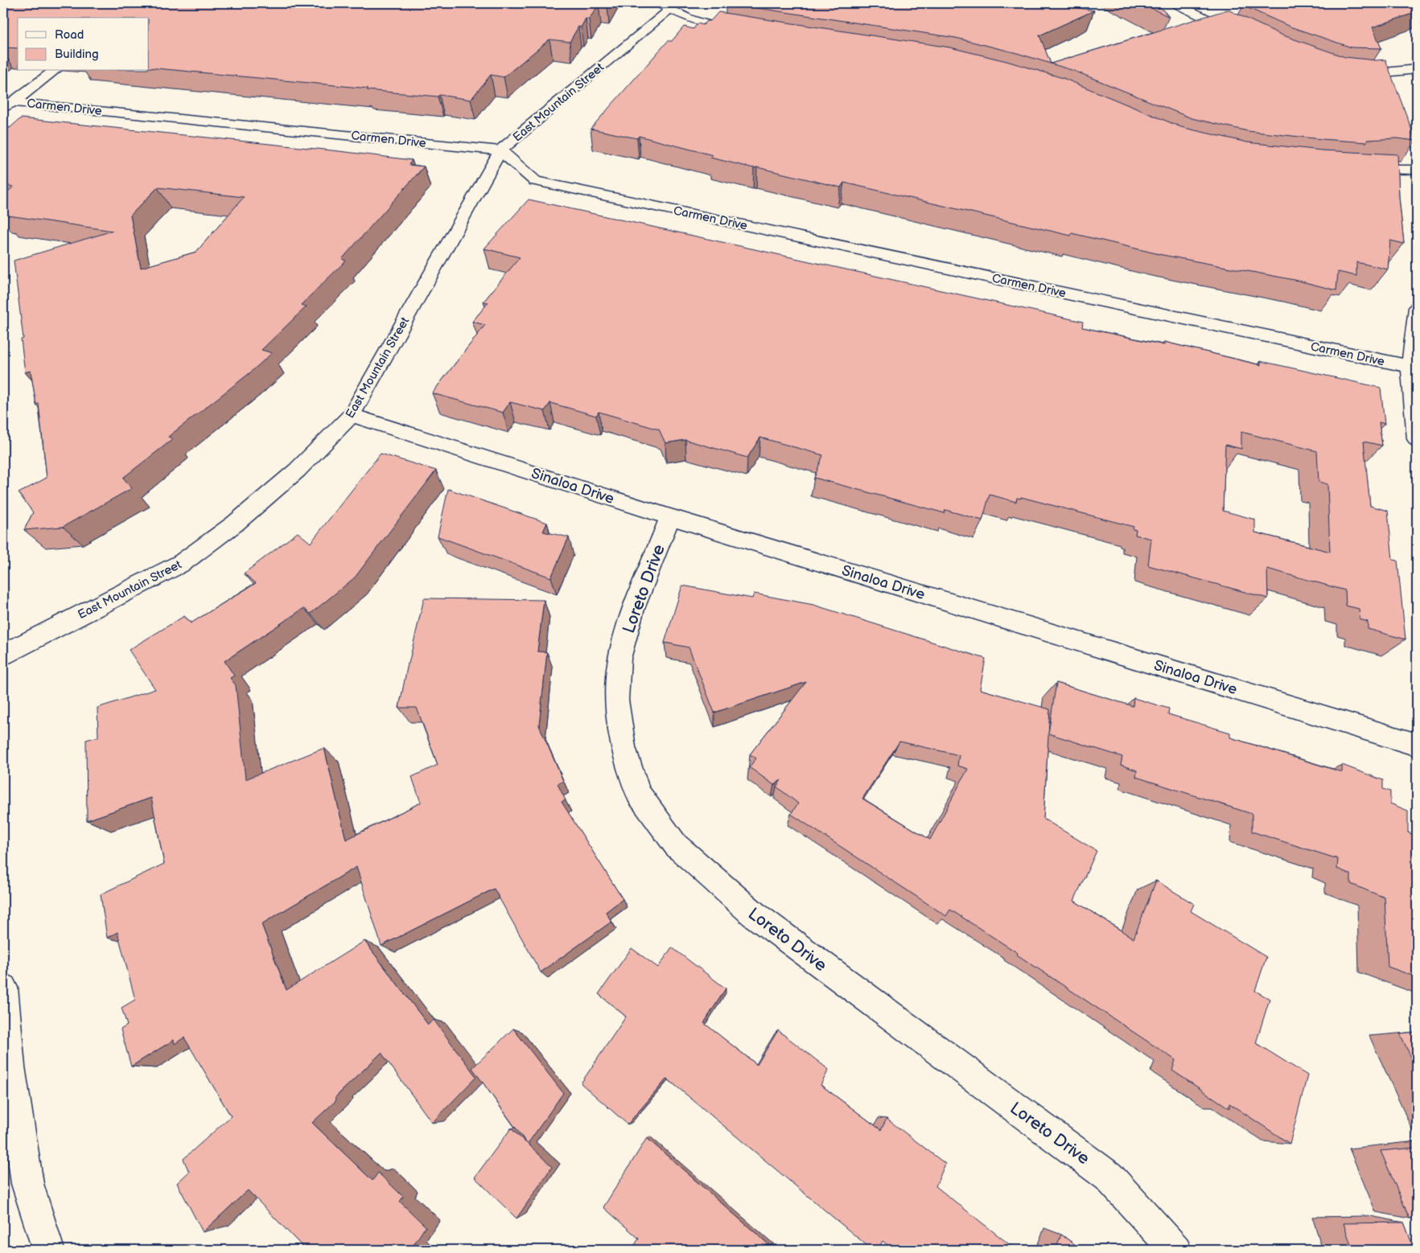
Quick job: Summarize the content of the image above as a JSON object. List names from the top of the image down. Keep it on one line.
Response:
{"streets":{"street":["East Mountain Street","Carmen Drive","Sinaloa Drive","Loreto Drive"]},"crossings":[["East Mountain Street","Carmen Drive"],["East Mountain Street","Sinaloa Drive"],["Sinaloa Drive","Loreto Drive"]],"legend":["Road","Building"]}
